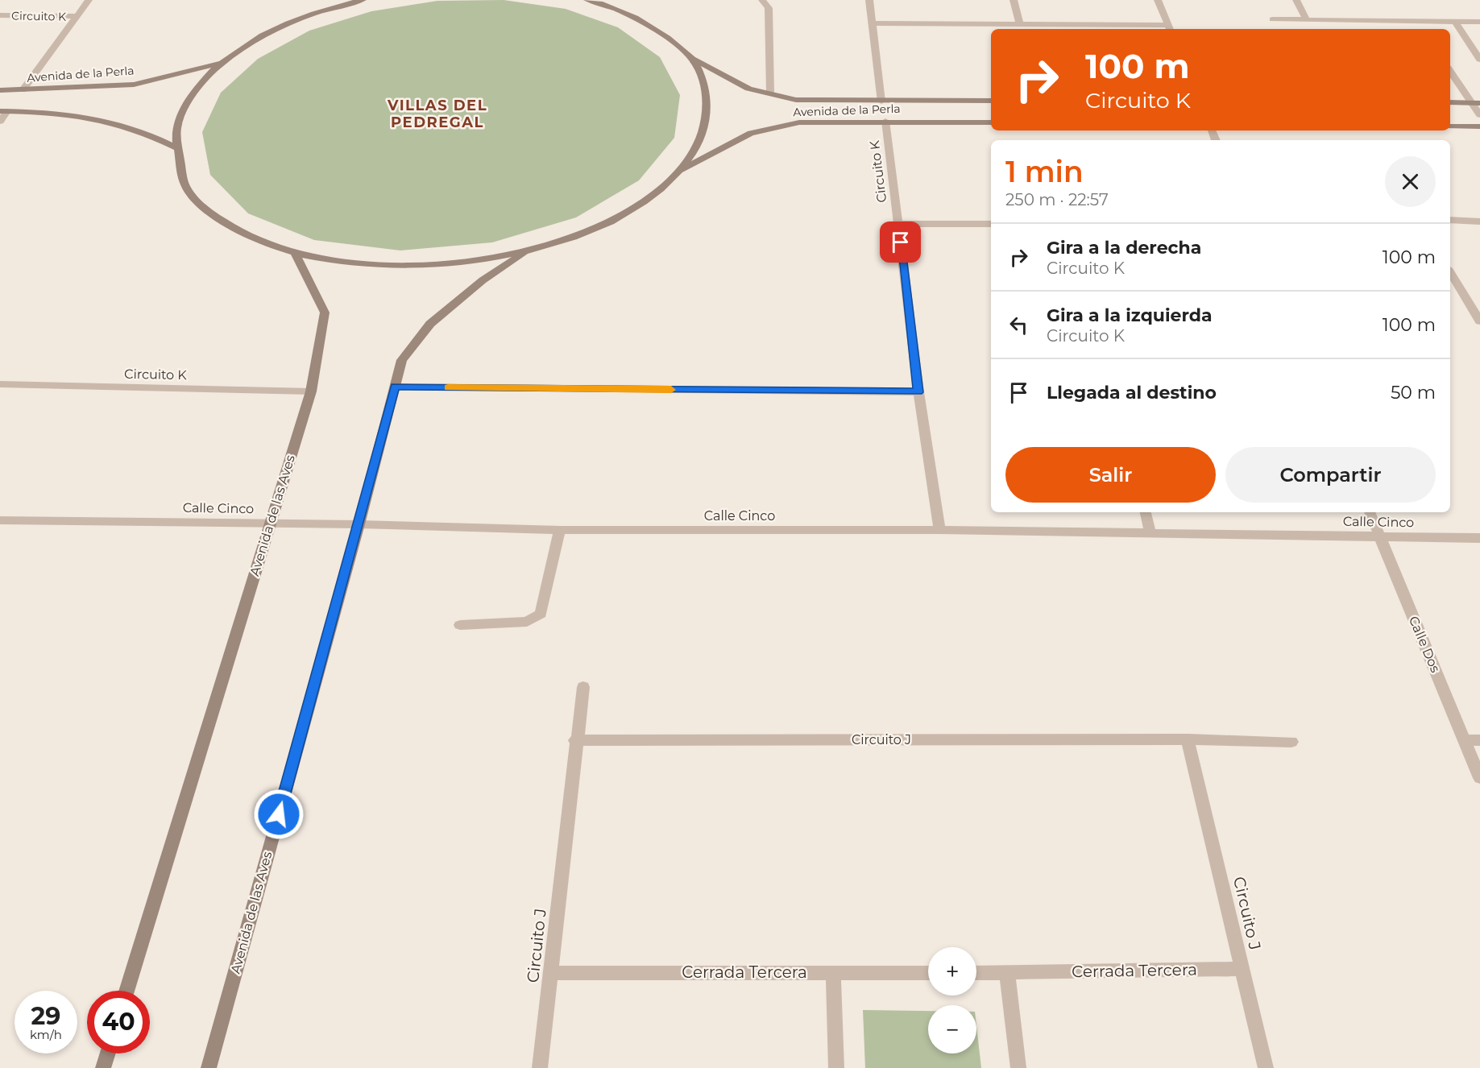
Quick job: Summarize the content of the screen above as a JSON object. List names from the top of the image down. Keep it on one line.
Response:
{"streets":{"street":["Circuito K","Avenida de la Perla","Calle Cinco","Avenida de las Aves","Calle Dos","Circuito J","Cerrada Tercera"]},"crossings":[["Circuito K","Avenida de la Perla"],["Circuito K","Calle Cinco"],["Circuito K","Avenida de las Aves"],["Calle Cinco","Avenida de las Aves"],["Calle Cinco","Calle Dos"],["Circuito J","Cerrada Tercera"]],"districts":["VILLAS DEL PEDREGAL"],"page":{"turn":["100 m","Circuito K"],"heading":["1 min","250 m · 22:57"],"list":[{"name":"Gira a la derecha","note":"Circuito K","value":"100 m"},{"name":"Gira a la izquierda","note":"Circuito K","value":"100 m"},{"name":"Llegada al destino","value":"50 m"}],"buttons":["Salir","Compartir"],"map_buttons":["+","−"],"speed":"29 km/h","limit":"40"}}
